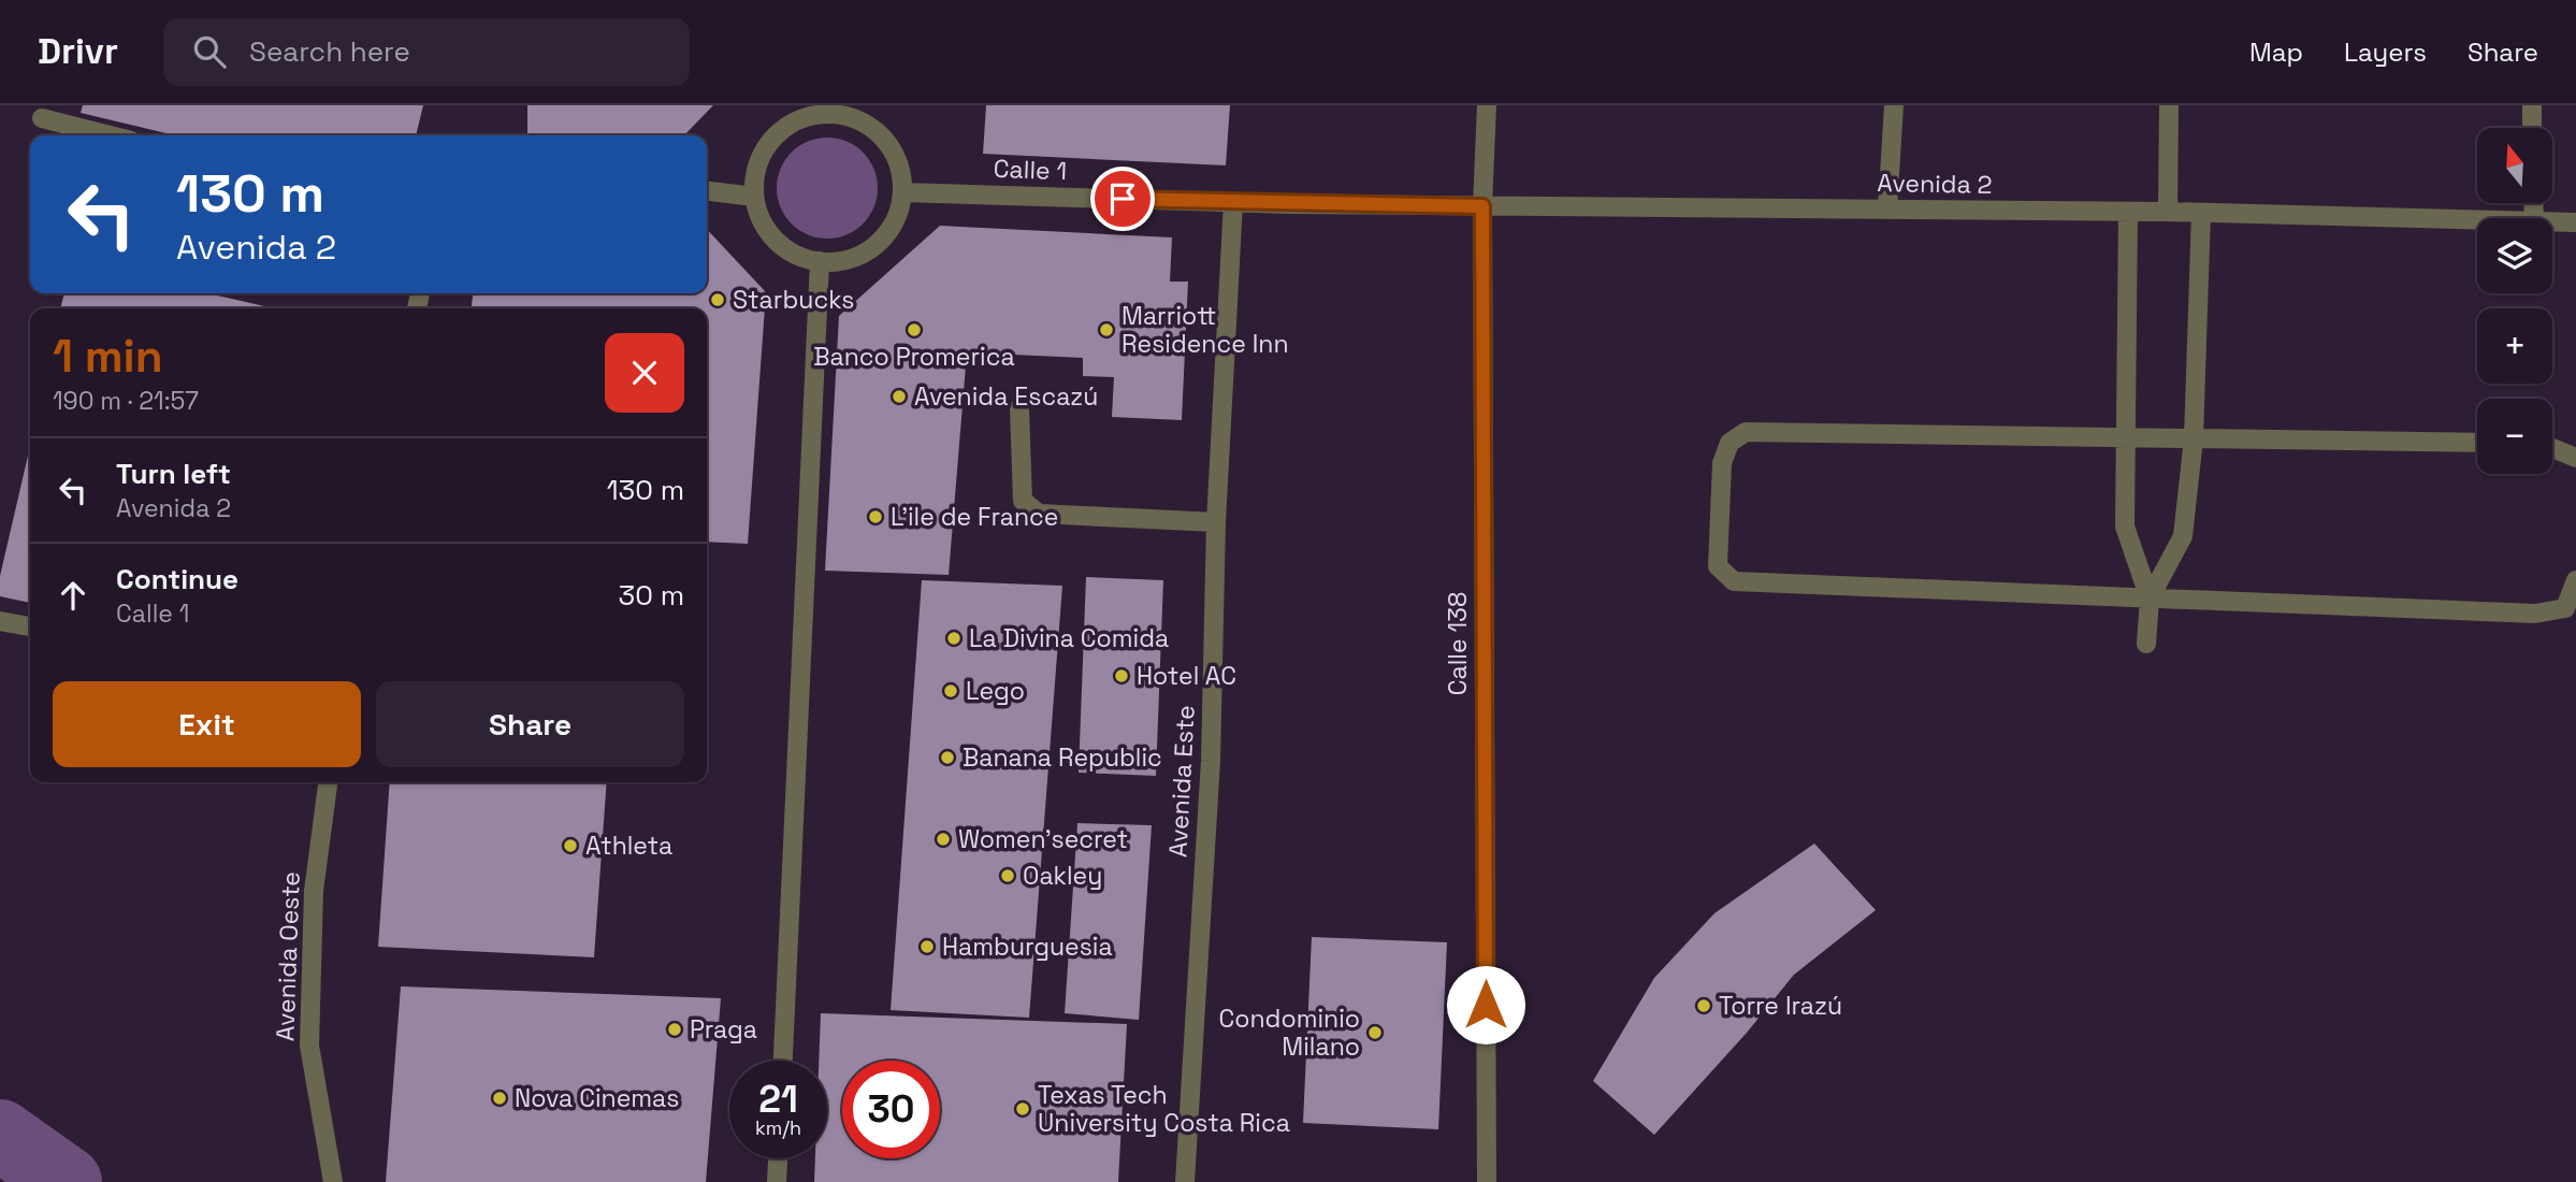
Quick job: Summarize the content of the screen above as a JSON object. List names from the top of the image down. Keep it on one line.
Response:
{"streets":{"street":["Calle 1","Avenida 2","Calle 138","Avenida Este","Avenida Oeste"]},"crossings":[["Calle 1","Avenida 2"],["Calle 1","Avenida Este"],["Avenida 2","Calle 138"]],"places":["Starbucks","Banco Promerica","Marriott Residence Inn","Avenida Escazú","L'ile de France","La Divina Comida","Hotel AC","Lego","Banana Republic","Women'secret","Athleta","Oakley","Hamburguesia","Torre Irazú","Praga","Condominio Milano","Nova Cinemas","Texas Tech University Costa Rica"],"north":"top","page":{"header":"Drivr","search":"Search here","nav":["Map","Layers","Share"],"map_buttons":["+","−"],"turn":["130 m","Avenida 2"],"heading":["1 min","190 m · 21:57"],"list":[{"name":"Turn left","note":"Avenida 2","value":"130 m"},{"name":"Continue","note":"Calle 1","value":"30 m"}],"buttons":["Exit","Share"],"speed":"21 km/h","limit":"30"}}
